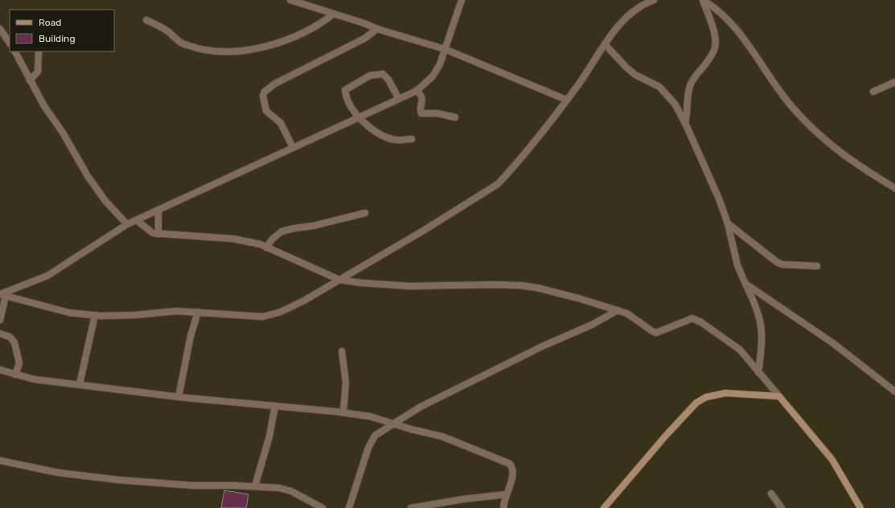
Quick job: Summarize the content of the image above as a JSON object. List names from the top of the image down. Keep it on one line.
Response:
{"legend":["Road","Building"]}
